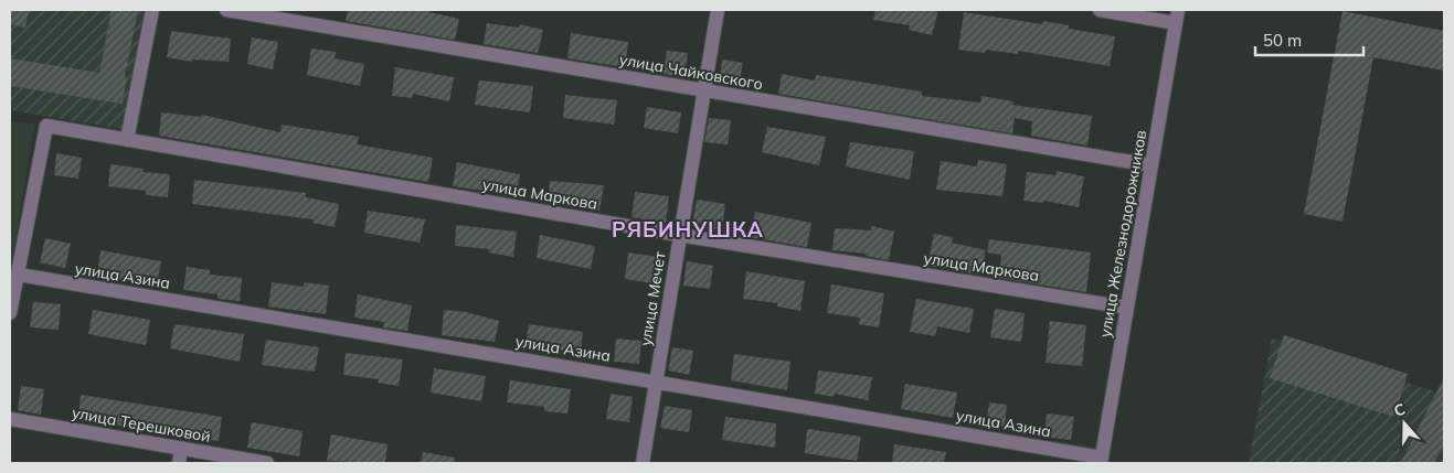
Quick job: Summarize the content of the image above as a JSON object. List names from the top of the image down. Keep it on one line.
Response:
{"streets":{"street":["улица Чайковского","улица Маркова","улица Железнодорожников","улица Азина","улица Мечет","улица Терешковой"]},"crossings":[["улица Чайковского","улица Железнодорожников"],["улица Чайковского","улица Мечет"],["улица Маркова","улица Железнодорожников"],["улица Маркова","улица Азина"],["улица Маркова","улица Мечет"],["улица Железнодорожников","улица Азина"],["улица Азина","улица Мечет"]],"districts":["РЯБИНУШКА"],"scale_bar":"50 m","north":"top"}
